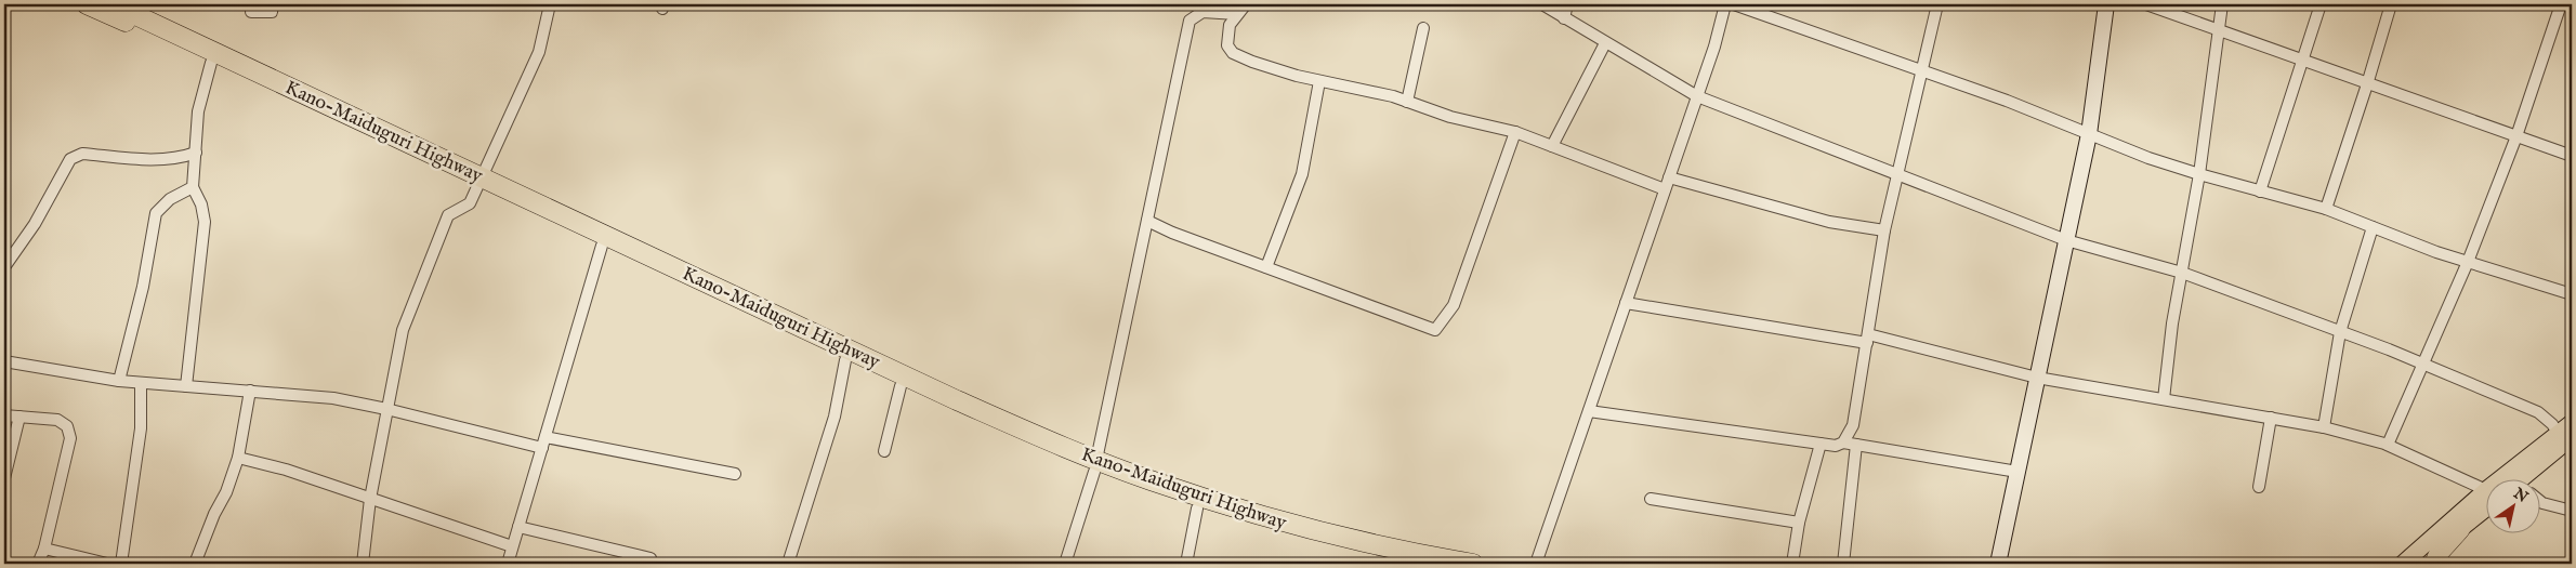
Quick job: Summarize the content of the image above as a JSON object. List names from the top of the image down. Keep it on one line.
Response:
{"streets":{"highway":["Kano-Maiduguri Highway"]},"north":"top right"}
